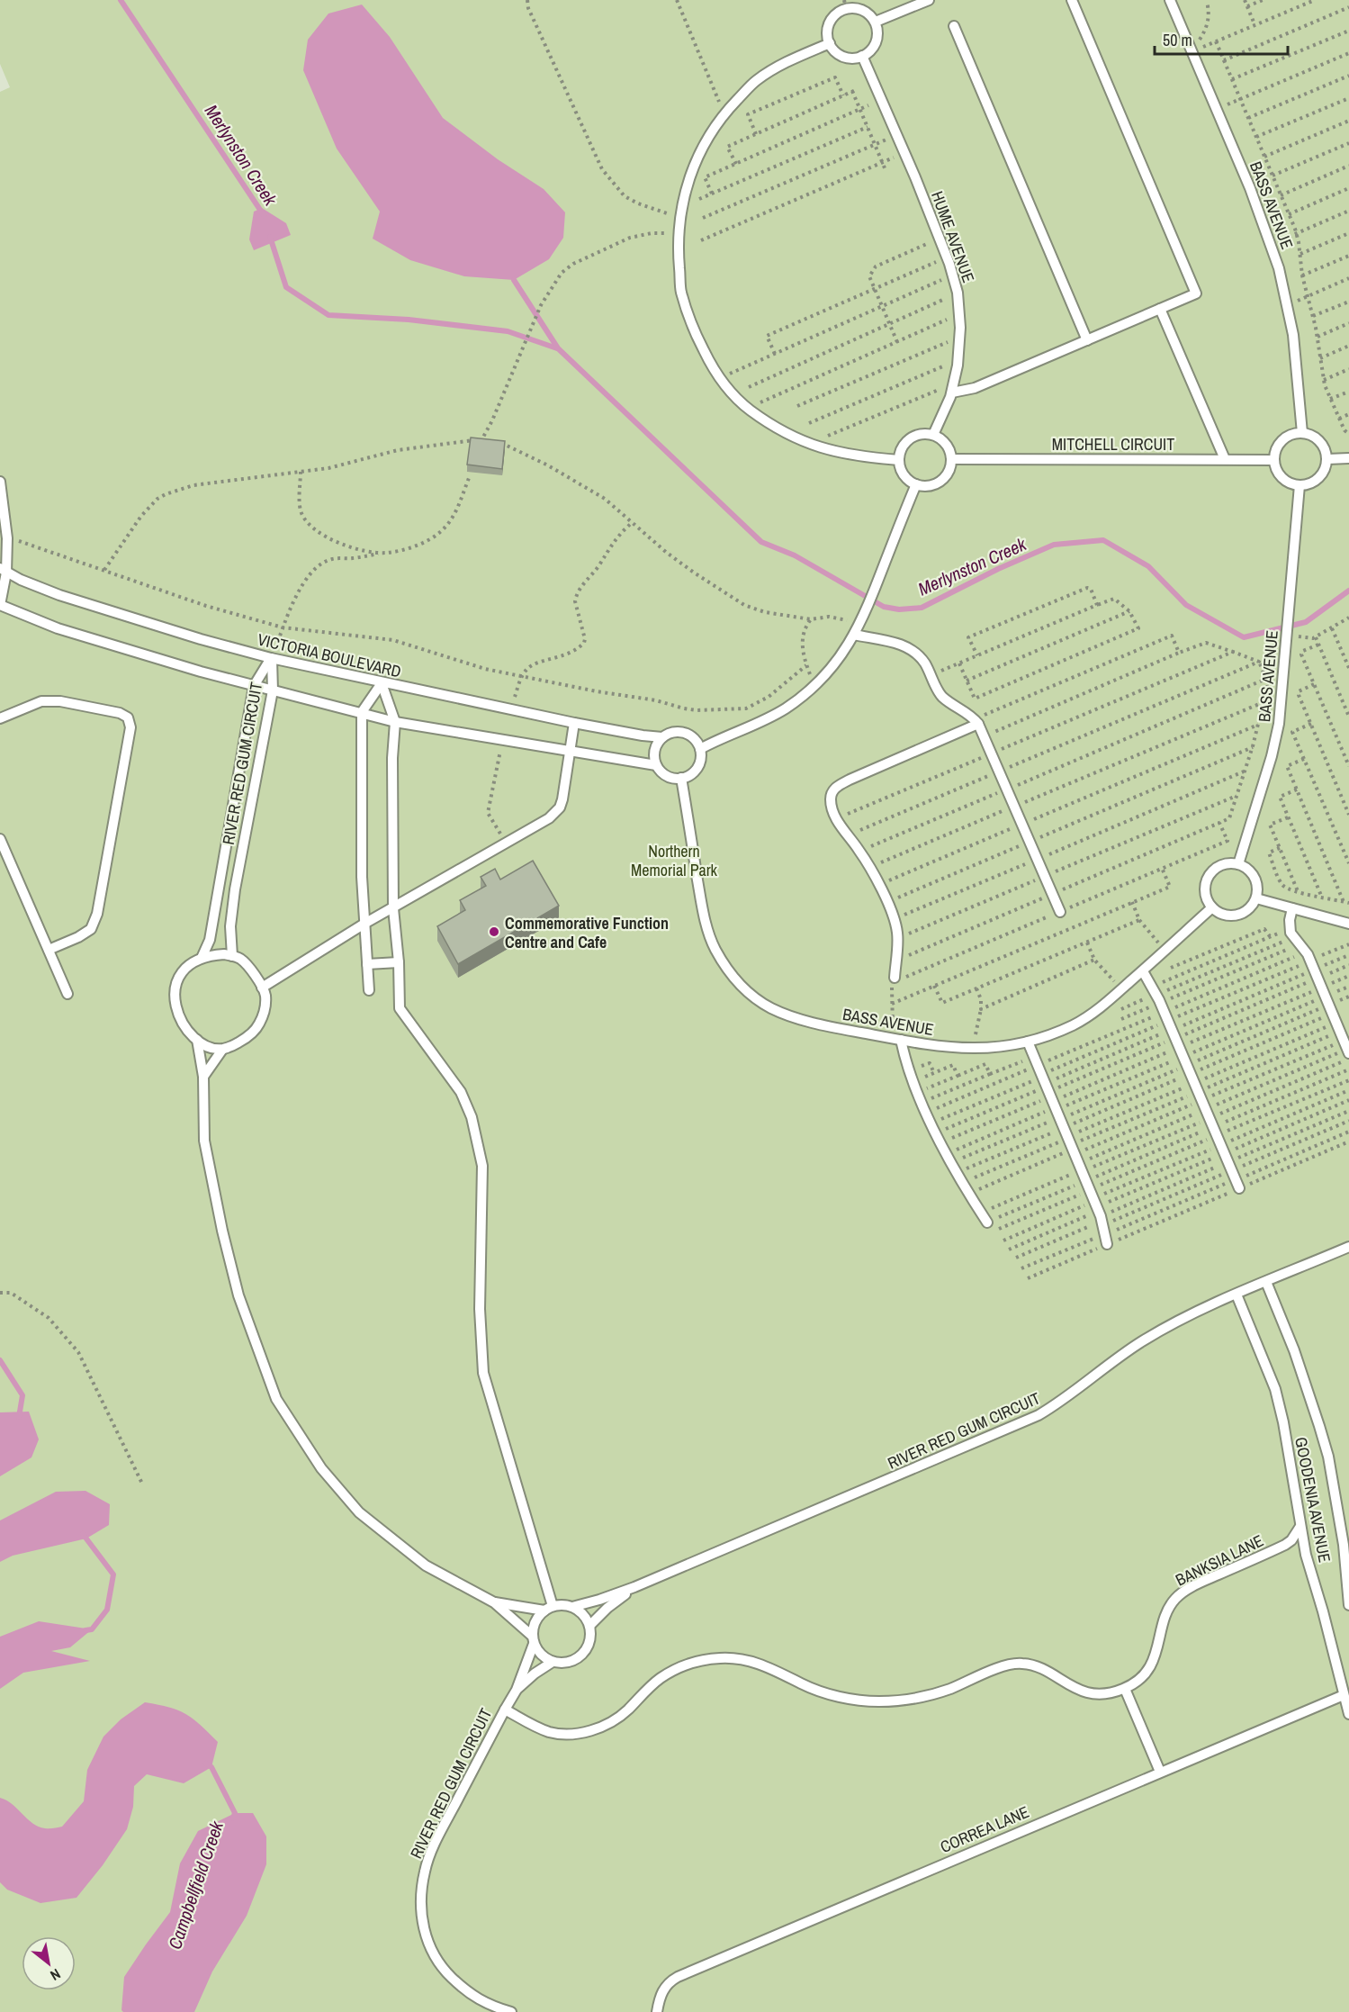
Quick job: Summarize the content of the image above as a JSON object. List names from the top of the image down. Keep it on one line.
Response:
{"streets":{"lane":["BASS AVENUE","HUME AVENUE","MITCHELL CIRCUIT","VICTORIA BOULEVARD","RIVER RED GUM CIRCUIT","GOODENIA AVENUE","BANKSIA LANE","CORREA LANE"]},"crossings":[["BASS AVENUE","MITCHELL CIRCUIT"],["BASS AVENUE","VICTORIA BOULEVARD"],["HUME AVENUE","MITCHELL CIRCUIT"],["VICTORIA BOULEVARD","RIVER RED GUM CIRCUIT"],["RIVER RED GUM CIRCUIT","GOODENIA AVENUE"],["GOODENIA AVENUE","BANKSIA LANE"],["GOODENIA AVENUE","CORREA LANE"]],"water":["Merlynston Creek","Campbellfield Creek"],"parks":["Northern Memorial Park"],"places":["Commemorative Function Centre and Cafe"],"scale_bar":"50 m","north":"bottom right"}
